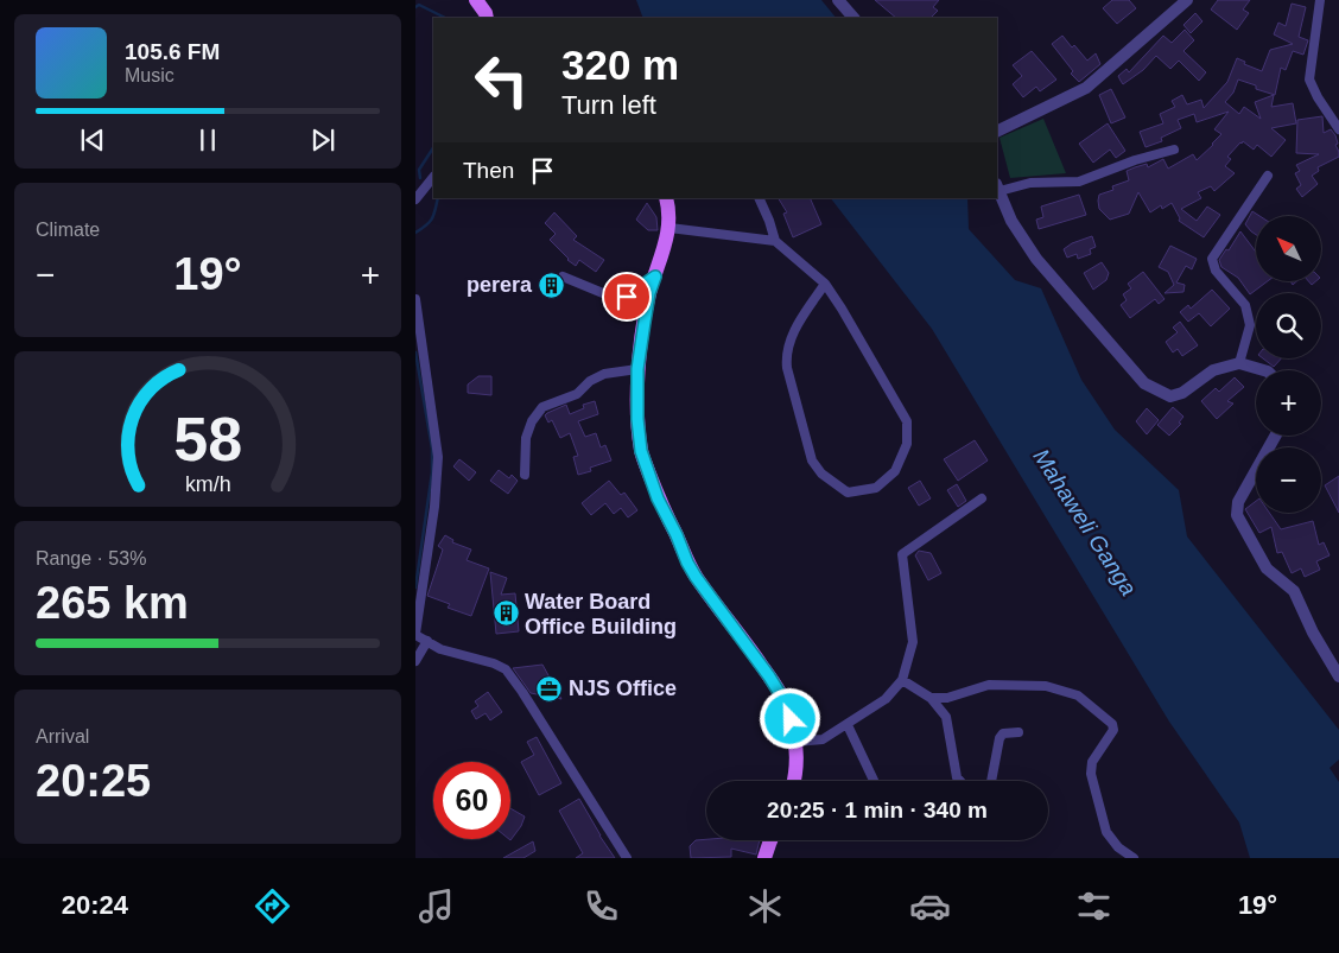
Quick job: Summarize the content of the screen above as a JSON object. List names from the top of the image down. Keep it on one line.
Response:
{"water":["Mahaweli Ganga"],"places":{"building":["perera","Water Board Office Building"],"office":["NJS Office"]},"north":"top left","page":{"turn":["320 m","Turn left"],"song":["105.6 FM","Music"],"then":"Then","tile":["Climate",["Range · 53%","265 km"],["Arrival","20:25"]],"map_buttons":["+","−"],"heat":["−","19°","+"],"limit":"60","trip":"20:25 · 1 min · 340 m","tabs":["20:24","19°"],"gauge":["58","km/h"]}}
